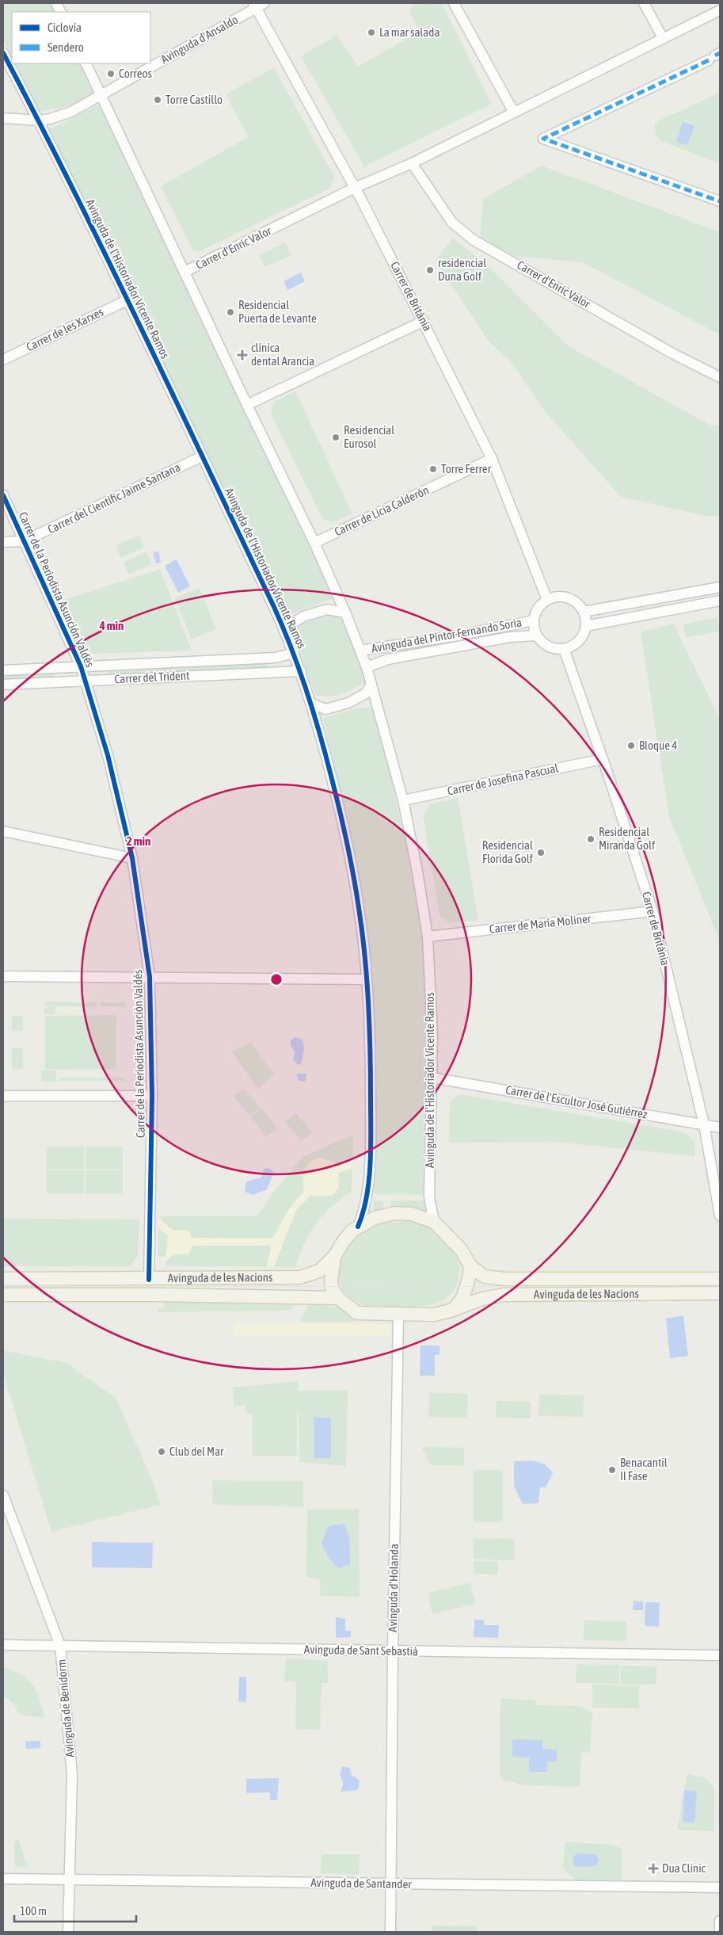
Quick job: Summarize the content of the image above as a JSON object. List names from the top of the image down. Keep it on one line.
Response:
{"streets":{"main road":["Avinguda de les Nacions"],"street":["Avinguda d'Ansaldo","Carrer d'Enric Valor","Avinguda de l'Historiador Vicente Ramos","Carrer de Britània","Carrer de les Xarxes","Carrer del Científic Jaime Santana","Carrer de Licia Calderón","Carrer de la Periodista Asunción Valdés","Avinguda del Pintor Fernando Soria","Carrer del Trident","Carrer de Josefina Pascual","Carrer de María Moliner","Carrer de l'Escultor José Gutiérrez","Avinguda d'Holanda","Avinguda de Sant Sebastià","Avinguda de Benidorm","Avinguda de Santander"]},"crossings":[["Avinguda d'Ansaldo","Avinguda de l'Historiador Vicente Ramos"],["Avinguda d'Ansaldo","Carrer de Britània"],["Carrer d'Enric Valor","Avinguda de l'Historiador Vicente Ramos"],["Carrer d'Enric Valor","Carrer de Britània"],["Avinguda de l'Historiador Vicente Ramos","Carrer de les Xarxes"],["Avinguda de l'Historiador Vicente Ramos","Carrer del Científic Jaime Santana"],["Avinguda de l'Historiador Vicente Ramos","Carrer de Licia Calderón"],["Avinguda de l'Historiador Vicente Ramos","Avinguda del Pintor Fernando Soria"],["Avinguda de l'Historiador Vicente Ramos","Carrer del Trident"],["Avinguda de l'Historiador Vicente Ramos","Carrer de Josefina Pascual"],["Avinguda de l'Historiador Vicente Ramos","Carrer de María Moliner"],["Avinguda de l'Historiador Vicente Ramos","Carrer de l'Escultor José Gutiérrez"],["Avinguda de l'Historiador Vicente Ramos","Avinguda de les Nacions"],["Avinguda de l'Historiador Vicente Ramos","Avinguda d'Holanda"],["Carrer de Britània","Carrer de Licia Calderón"],["Carrer de Britània","Avinguda del Pintor Fernando Soria"],["Carrer de Britània","Carrer de Josefina Pascual"],["Carrer de Britània","Carrer de María Moliner"],["Carrer de Britània","Carrer de l'Escultor José Gutiérrez"],["Carrer del Científic Jaime Santana","Carrer de la Periodista Asunción Valdés"],["Carrer de la Periodista Asunción Valdés","Carrer del Trident"],["Carrer de la Periodista Asunción Valdés","Avinguda de les Nacions"],["Avinguda de les Nacions","Avinguda d'Holanda"],["Avinguda d'Holanda","Avinguda de Sant Sebastià"],["Avinguda d'Holanda","Avinguda de Santander"],["Avinguda de Sant Sebastià","Avinguda de Benidorm"],["Avinguda de Benidorm","Avinguda de Santander"]],"places":{"other":["La mar salada","Correos","Torre Castillo","residencial Duna Golf","Residencial Puerta de Levante","Residencial Eurosol","Torre Ferrer","Bloque 4","Residencial Miranda Golf","Residencial Florida Golf","Club del Mar","Benacantil II Fase"],"health":["clínica dental Arancia","Dua Clinic"]},"legend":["Ciclovía","Sendero"],"scale_bar":"100 m","rings":["4 min","2 min"]}
